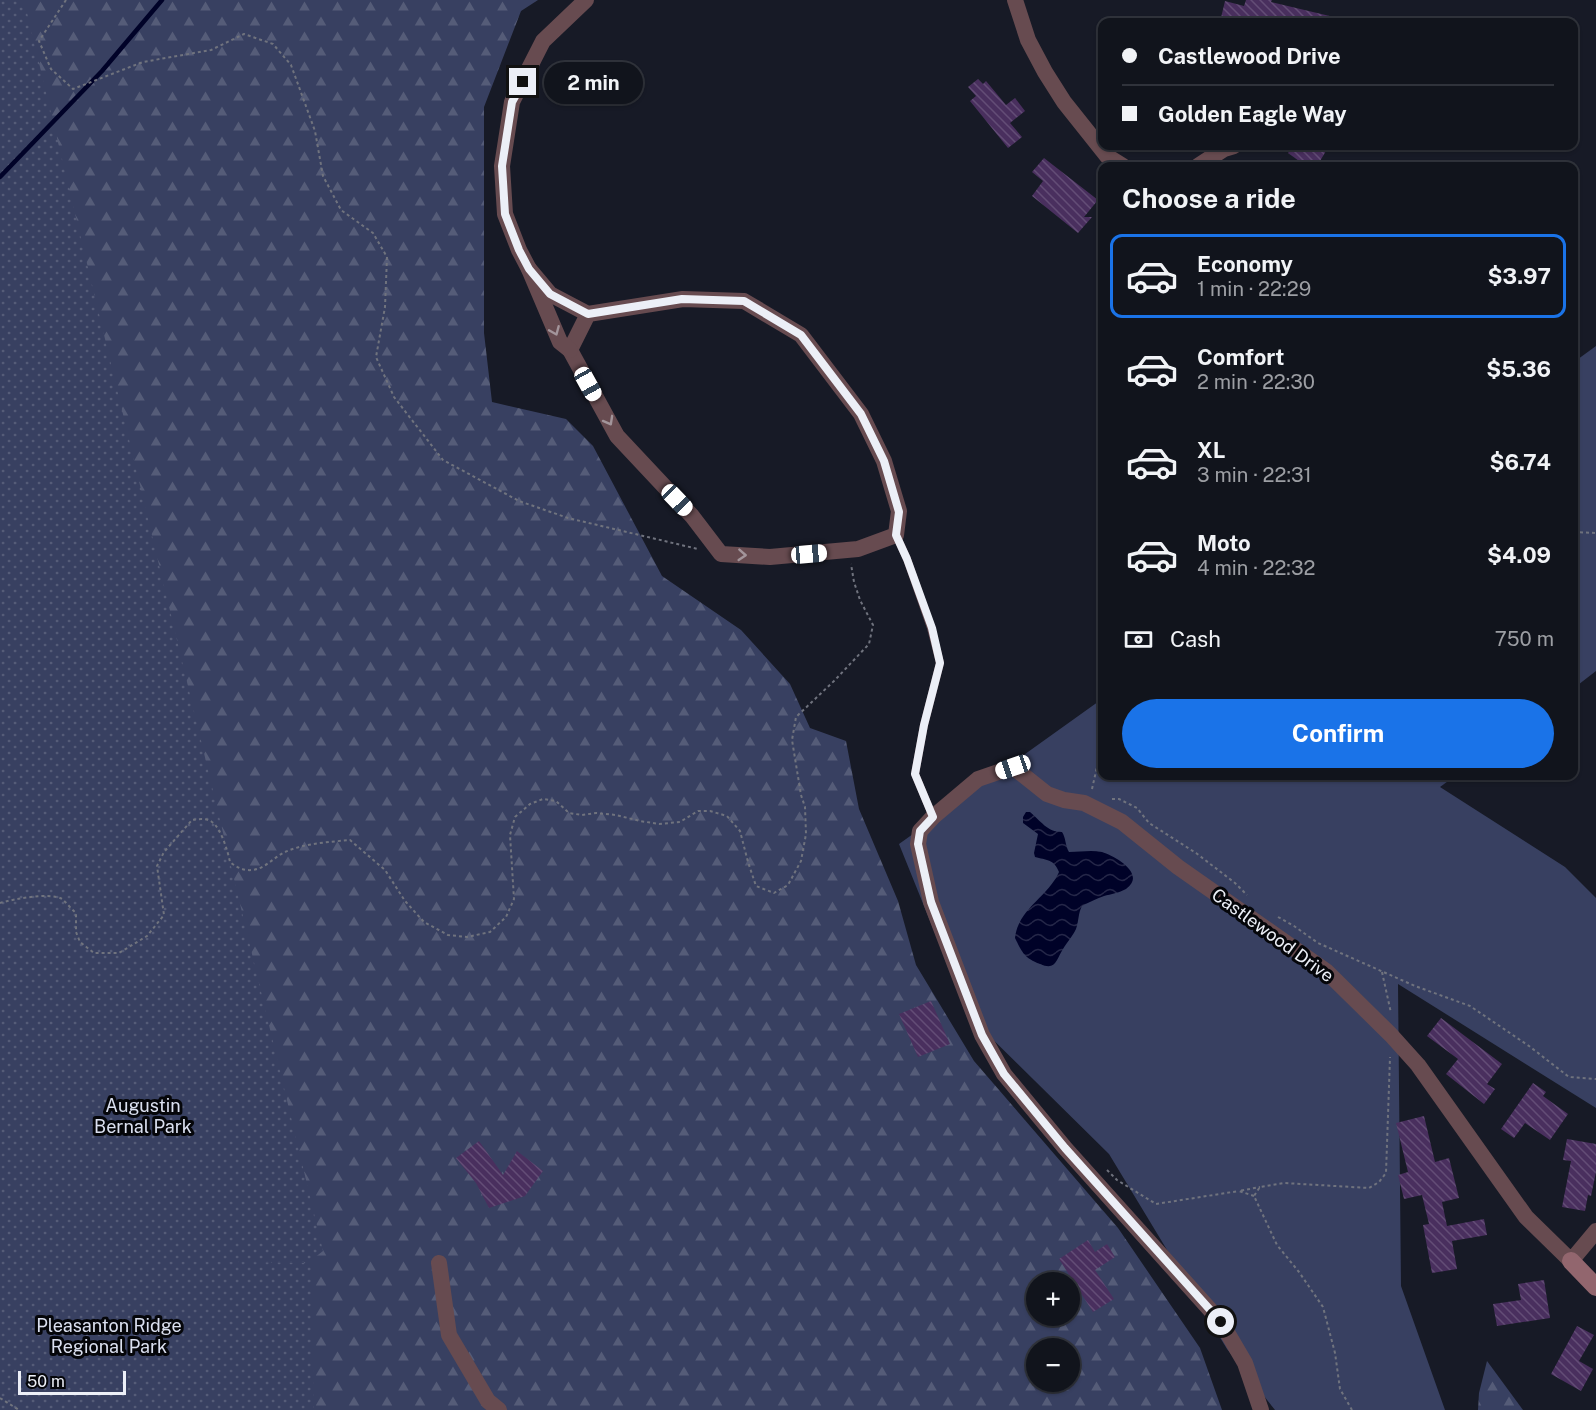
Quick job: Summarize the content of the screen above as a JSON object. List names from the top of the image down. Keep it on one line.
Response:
{"streets":{"street":["Castlewood Drive"]},"parks":["Augustin Bernal Park","Pleasanton Ridge Regional Park"],"scale_bar":"50 m","page":{"banner":["Castlewood Drive","Golden Eagle Way"],"bubble":"2 min","heading":"Choose a ride","list":[{"name":"Economy","note":"1 min · 22:29","value":"$3.97"},{"name":"Comfort","note":"2 min · 22:30","value":"$5.36"},{"name":"XL","note":"3 min · 22:31","value":"$6.74"},{"name":"Moto","note":"4 min · 22:32","value":"$4.09"}],"pay":["Cash","750 m"],"buttons":"Confirm","map_buttons":["+","−"],"scale":"50 m"}}
